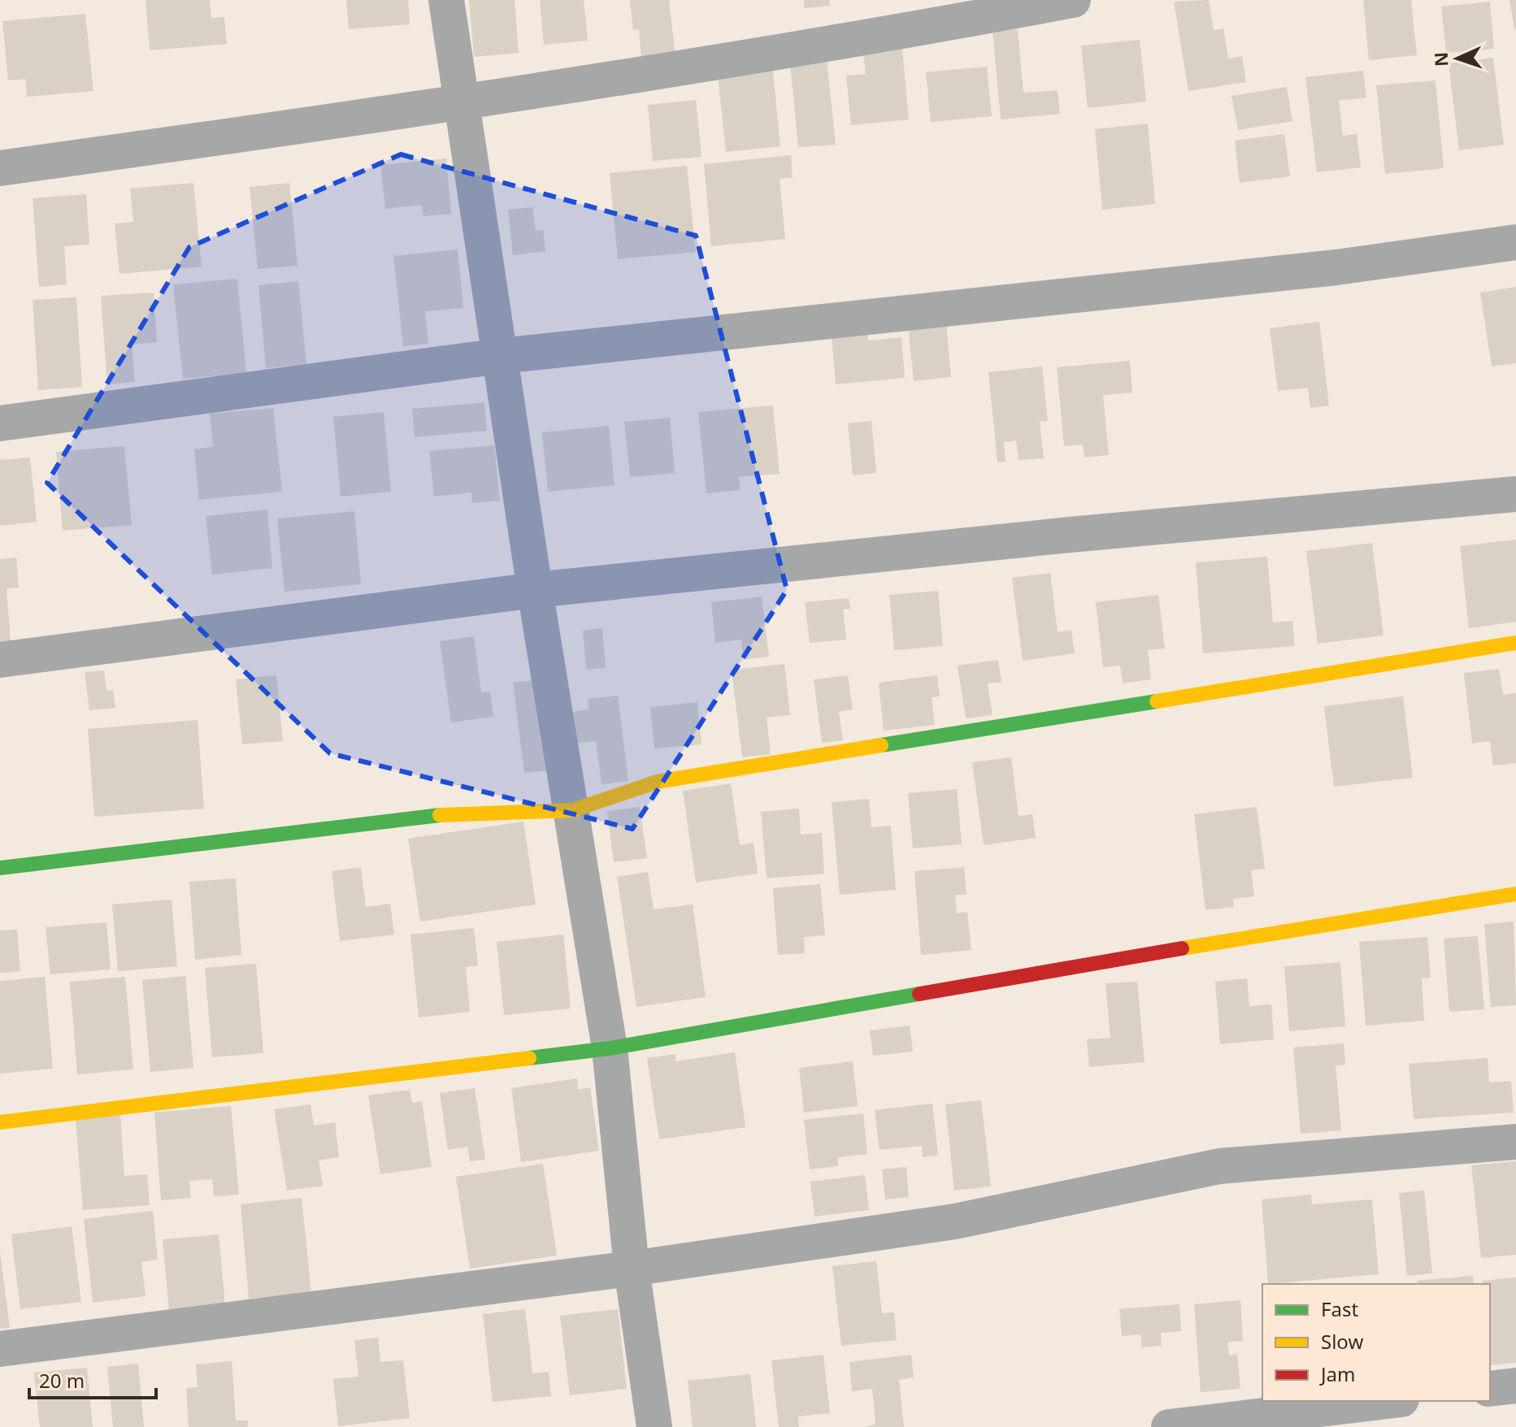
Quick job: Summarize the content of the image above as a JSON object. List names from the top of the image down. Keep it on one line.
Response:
{"legend":["Fast","Slow","Jam"],"scale_bar":"20 m","north":"left"}
